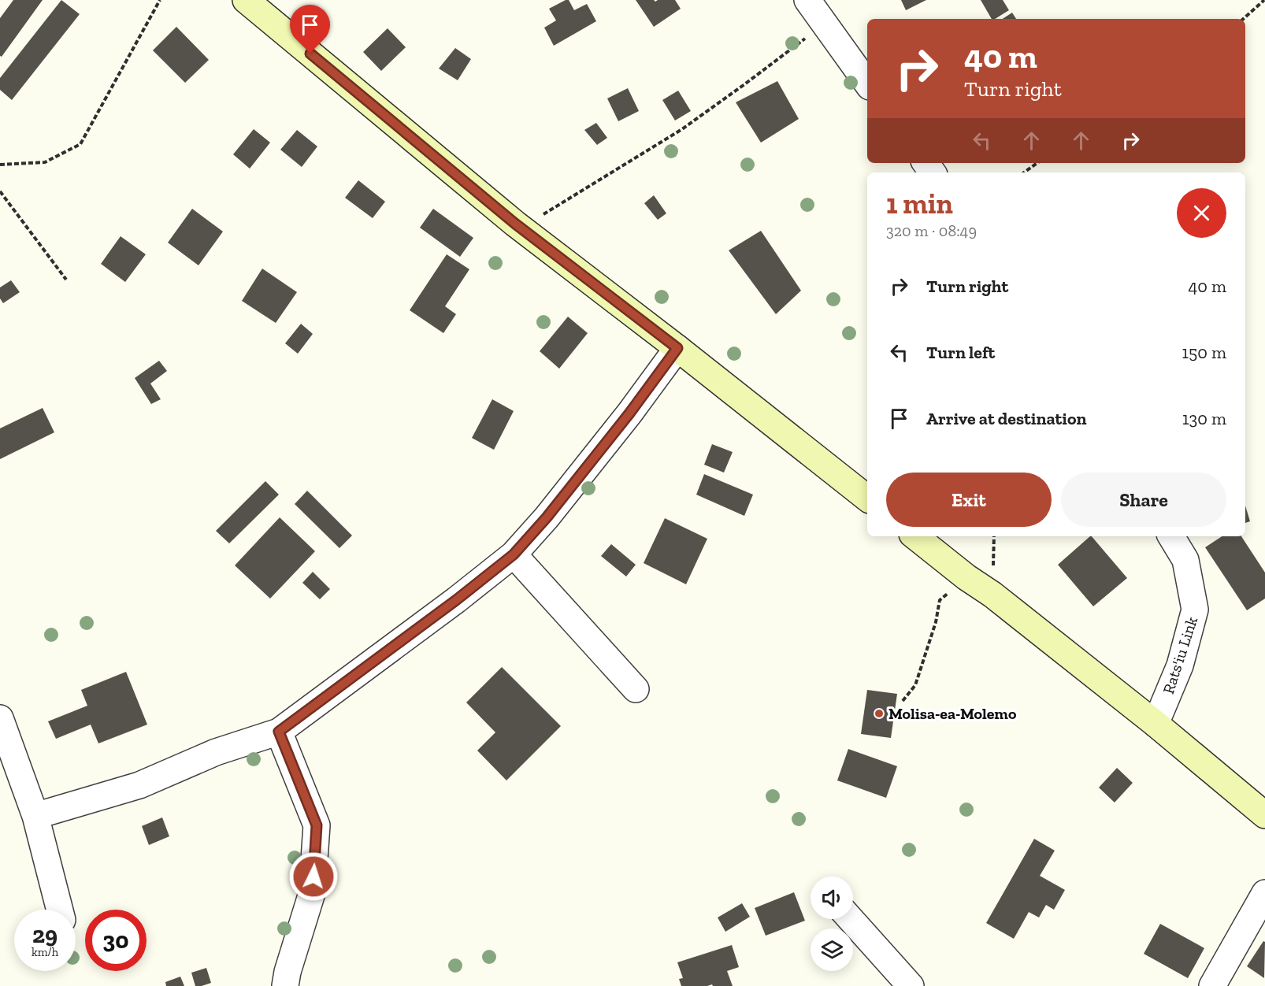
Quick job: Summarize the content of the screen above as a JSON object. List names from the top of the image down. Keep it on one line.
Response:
{"streets":{"street":["Rats'iu Link"]},"places":["Molisa-ea-Molemo"],"page":{"turn":["40 m","Turn right"],"heading":["1 min","320 m · 08:49"],"list":[{"name":"Turn right","value":"40 m"},{"name":"Turn left","value":"150 m"},{"name":"Arrive at destination","value":"130 m"}],"buttons":["Exit","Share"],"speed":"29 km/h","limit":"30"}}
